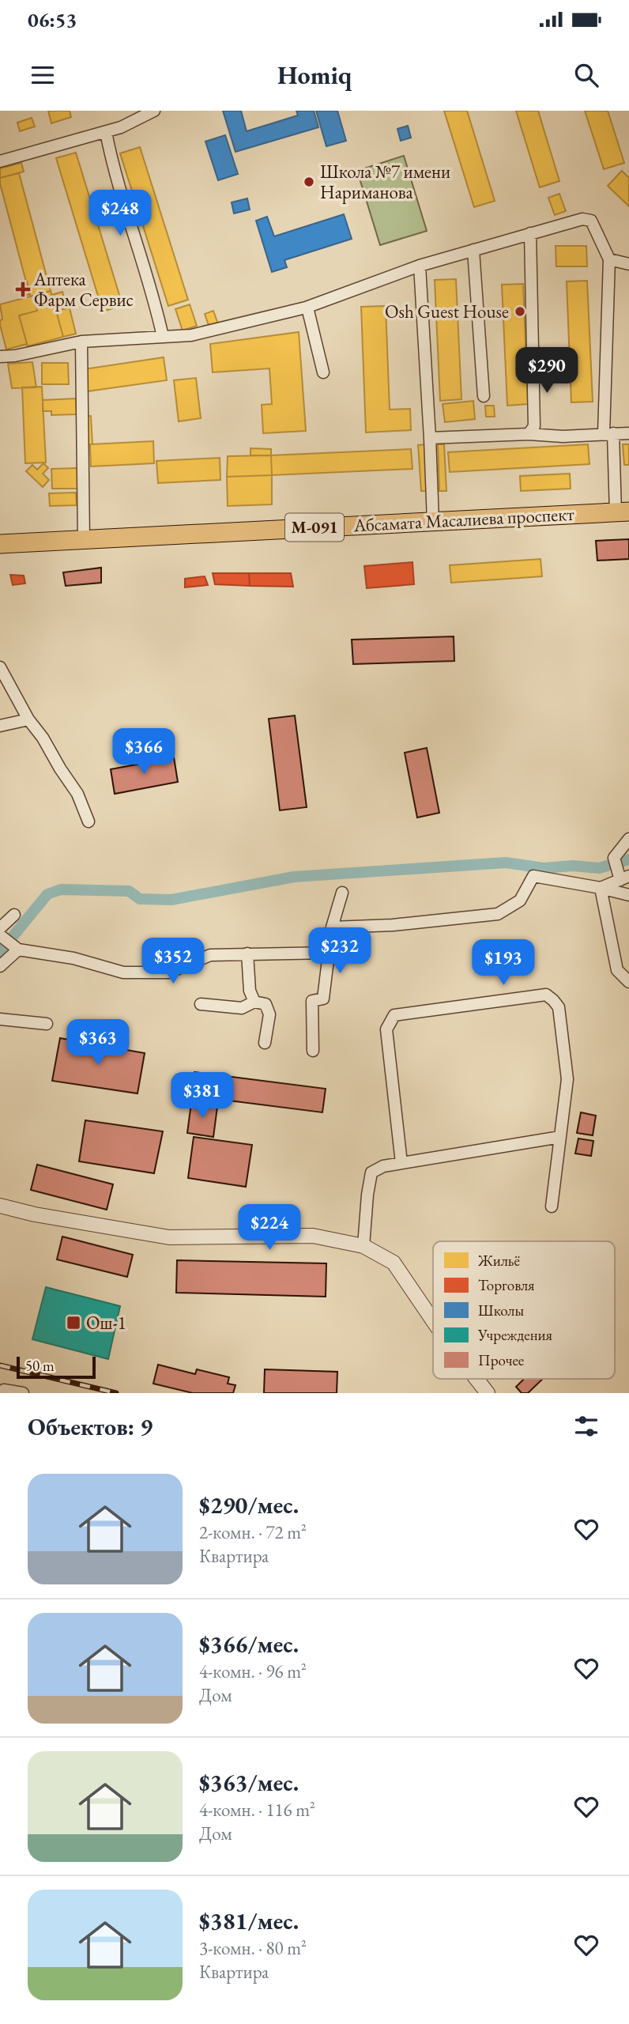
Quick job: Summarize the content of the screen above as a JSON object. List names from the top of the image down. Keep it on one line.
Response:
{"streets":{"main road":["Абсамата Масалиева проспект","М-091"]},"places":{"other":["Школа №7 имени Нариманова","Osh Guest House"],"health":["Аптека Фарм Сервис"],"transit":["Ош-1"]},"legend":["Жильё","Торговля","Школы","Учреждения","Прочее"],"scale_bar":"50 m","page":{"status":"06:53","header":"Homiq","price":["$248","$290","$366","$232","$352","$193","$363","$381","$224"],"scale":"50 m","heading":"Объектов: 9","list":[{"name":"$290/мес.","note":"2-комн. · 72 m² · Квартира"},{"name":"$366/мес.","note":"4-комн. · 96 m² · Дом"},{"name":"$363/мес.","note":"4-комн. · 116 m² · Дом"},{"name":"$381/мес.","note":"3-комн. · 80 m² · Квартира"}]}}
